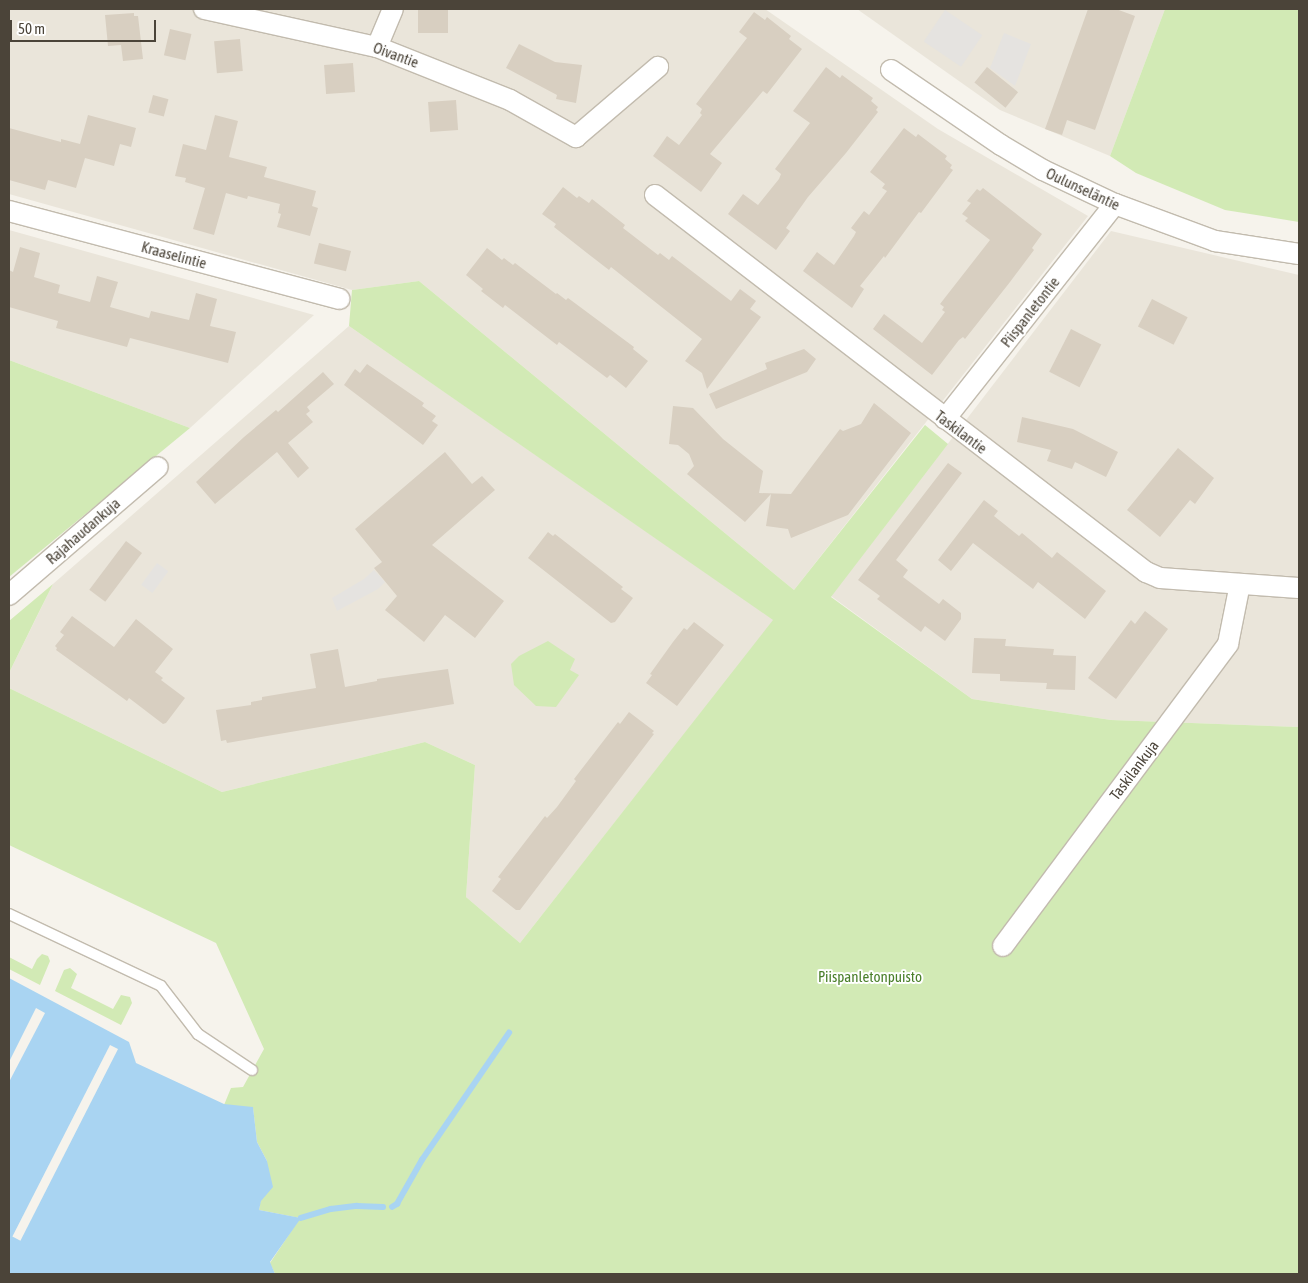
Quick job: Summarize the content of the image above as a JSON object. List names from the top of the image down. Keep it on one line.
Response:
{"streets":{"street":["Oivantie","Oulunseläntie","Kraaselintie","Piispanletontie","Taskilantie","Rajahaudankuja","Taskilankuja"]},"crossings":[["Oulunseläntie","Piispanletontie"],["Piispanletontie","Taskilantie"],["Taskilantie","Taskilankuja"]],"parks":["Piispanletonpuisto"],"scale_bar":"50 m"}
